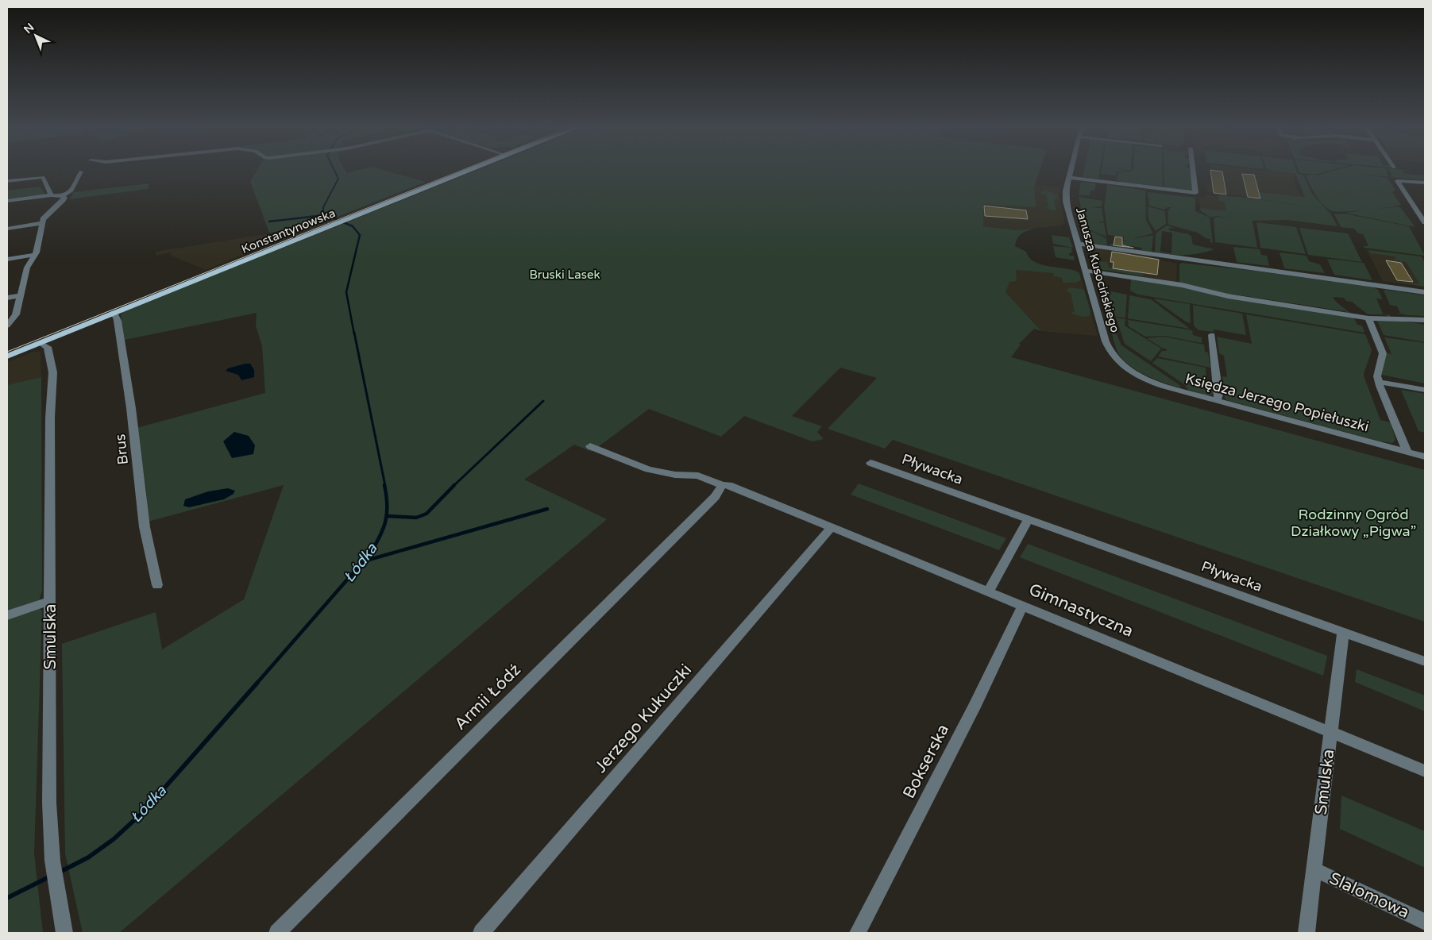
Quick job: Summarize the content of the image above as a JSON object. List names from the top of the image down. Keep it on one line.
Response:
{"streets":{"main road":["Konstantynowska"],"street":["Janusza Kusocińskiego","Księdza Jerzego Popiełuszki","Brus","Pływacka","Gimnastyczna","Smulska","Armii Łódź","Jerzego Kukuczki","Bokserska","Slalomowa"]},"crossings":[["Konstantynowska","Brus"],["Konstantynowska","Smulska"],["Janusza Kusocińskiego","Księdza Jerzego Popiełuszki"],["Pływacka","Smulska"],["Gimnastyczna","Smulska"],["Gimnastyczna","Armii Łódź"],["Gimnastyczna","Jerzego Kukuczki"],["Gimnastyczna","Bokserska"],["Smulska","Slalomowa"]],"water":["Łódka"],"parks":["Bruski Lasek","Rodzinny Ogród Działkowy „Pigwa”"],"north":"top left"}
